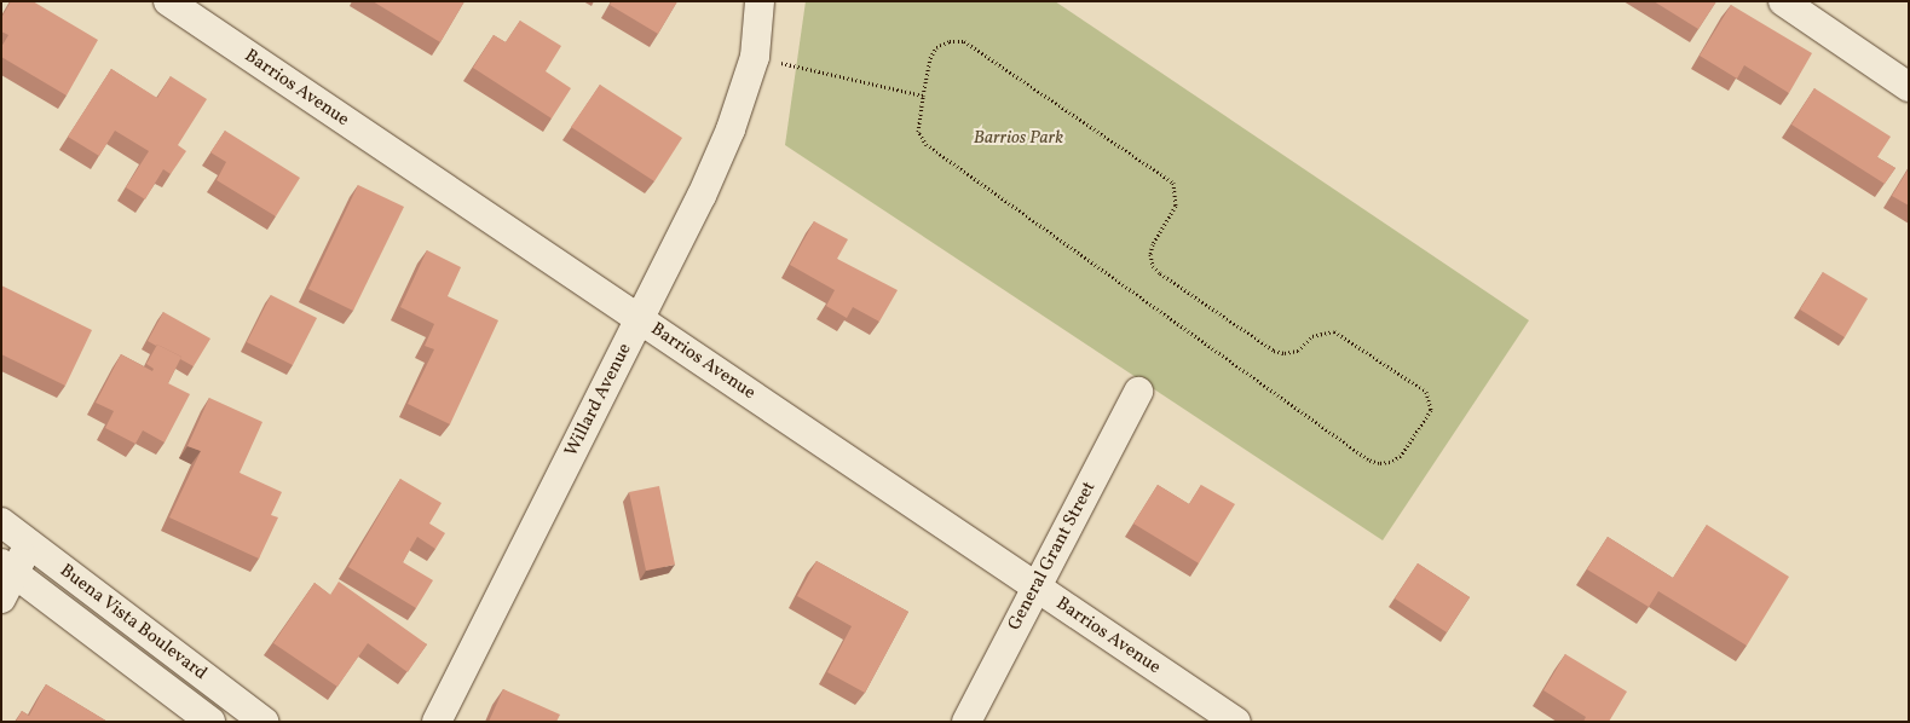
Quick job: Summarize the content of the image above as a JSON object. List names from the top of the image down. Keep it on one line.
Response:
{"streets":{"street":["Barrios Avenue","Willard Avenue","General Grant Street","Buena Vista Boulevard"]},"crossings":[["Barrios Avenue","Willard Avenue"],["Barrios Avenue","General Grant Street"]],"parks":["Barrios Park"]}
